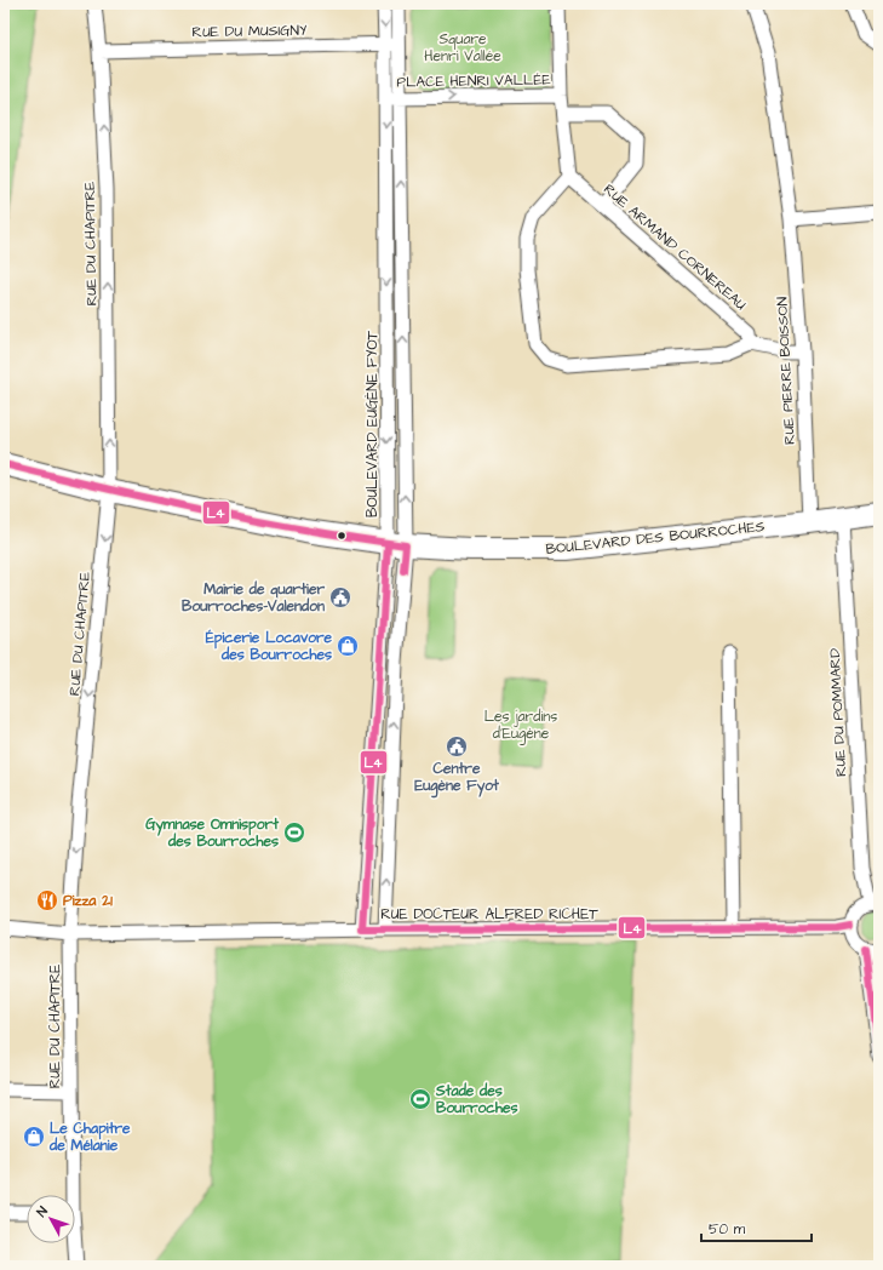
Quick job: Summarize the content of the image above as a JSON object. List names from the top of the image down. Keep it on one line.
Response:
{"streets":{"main road":["BOULEVARD DES BOURROCHES"],"street":["RUE DU MUSIGNY","PLACE HENRI VALLÉE","RUE DU CHAPITRE","RUE ARMAND CORNEREAU","RUE PIERRE BOISSON","BOULEVARD EUGÈNE FYOT","RUE DU POMMARD","RUE DOCTEUR ALFRED RICHET"]},"crossings":[["RUE DU MUSIGNY","RUE DU CHAPITRE"],["RUE DU MUSIGNY","BOULEVARD EUGÈNE FYOT"],["PLACE HENRI VALLÉE","BOULEVARD EUGÈNE FYOT"],["RUE DU CHAPITRE","BOULEVARD DES BOURROCHES"],["RUE DU CHAPITRE","RUE DOCTEUR ALFRED RICHET"],["RUE PIERRE BOISSON","BOULEVARD DES BOURROCHES"],["BOULEVARD EUGÈNE FYOT","BOULEVARD DES BOURROCHES"],["BOULEVARD EUGÈNE FYOT","RUE DOCTEUR ALFRED RICHET"],["BOULEVARD DES BOURROCHES","RUE DU POMMARD"]],"one_way":["PLACE HENRI VALLÉE"],"parks":["Square Henri Vallée","Les jardins d'Eugène"],"places":{"public building":["Mairie de quartier Bourroches-Valendon","Centre Eugène Fyot"],"shop":["Épicerie Locavore des Bourroches","Le Chapitre de Mélanie"],"sports":["Gymnase Omnisport des Bourroches","Stade des Bourroches"],"restaurant":["Pizza 21"]},"lines":["transit line L4"],"scale_bar":"50 m","north":"top left"}
